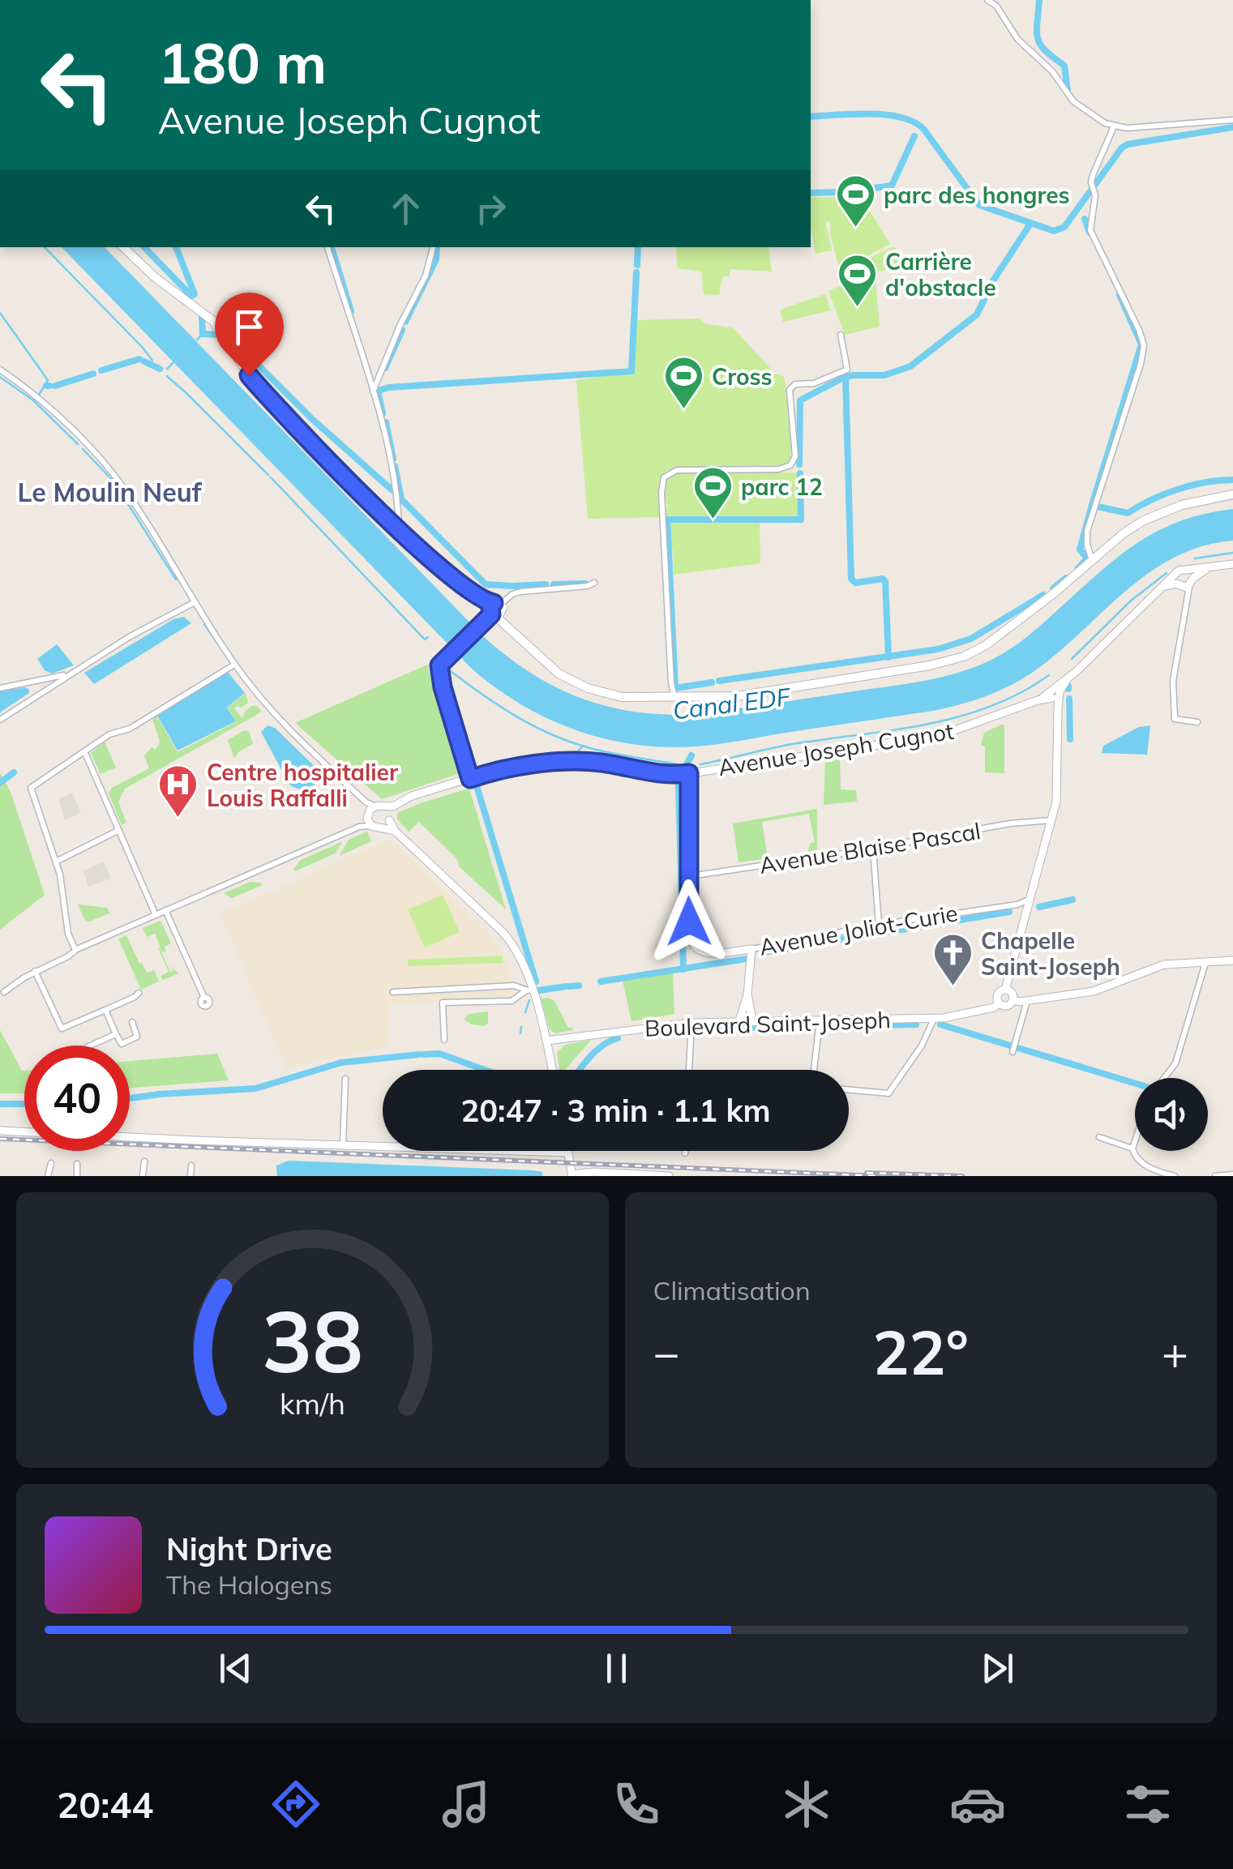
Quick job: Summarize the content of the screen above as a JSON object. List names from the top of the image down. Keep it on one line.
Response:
{"streets":{"street":["Avenue Joseph Cugnot","Avenue Blaise Pascal","Avenue Joliot-Curie","Boulevard Saint-Joseph"]},"crossings":[["Avenue Blaise Pascal","Avenue Joliot-Curie"]],"districts":["Le Moulin Neuf"],"water":["Canal EDF"],"places":{"sports":["parc des hongres","Carrière d'obstacle","Cross","parc 12"],"hospital":["Centre hospitalier Louis Raffalli"],"church":["Chapelle Saint-Joseph"]},"page":{"turn":["180 m","Avenue Joseph Cugnot"],"limit":"40","trip":"20:47 · 3 min · 1.1 km","tile":"Climatisation","heat":["−","22°","+"],"song":["Night Drive","The Halogens"],"tabs":"20:44","gauge":["38","km/h"]}}
